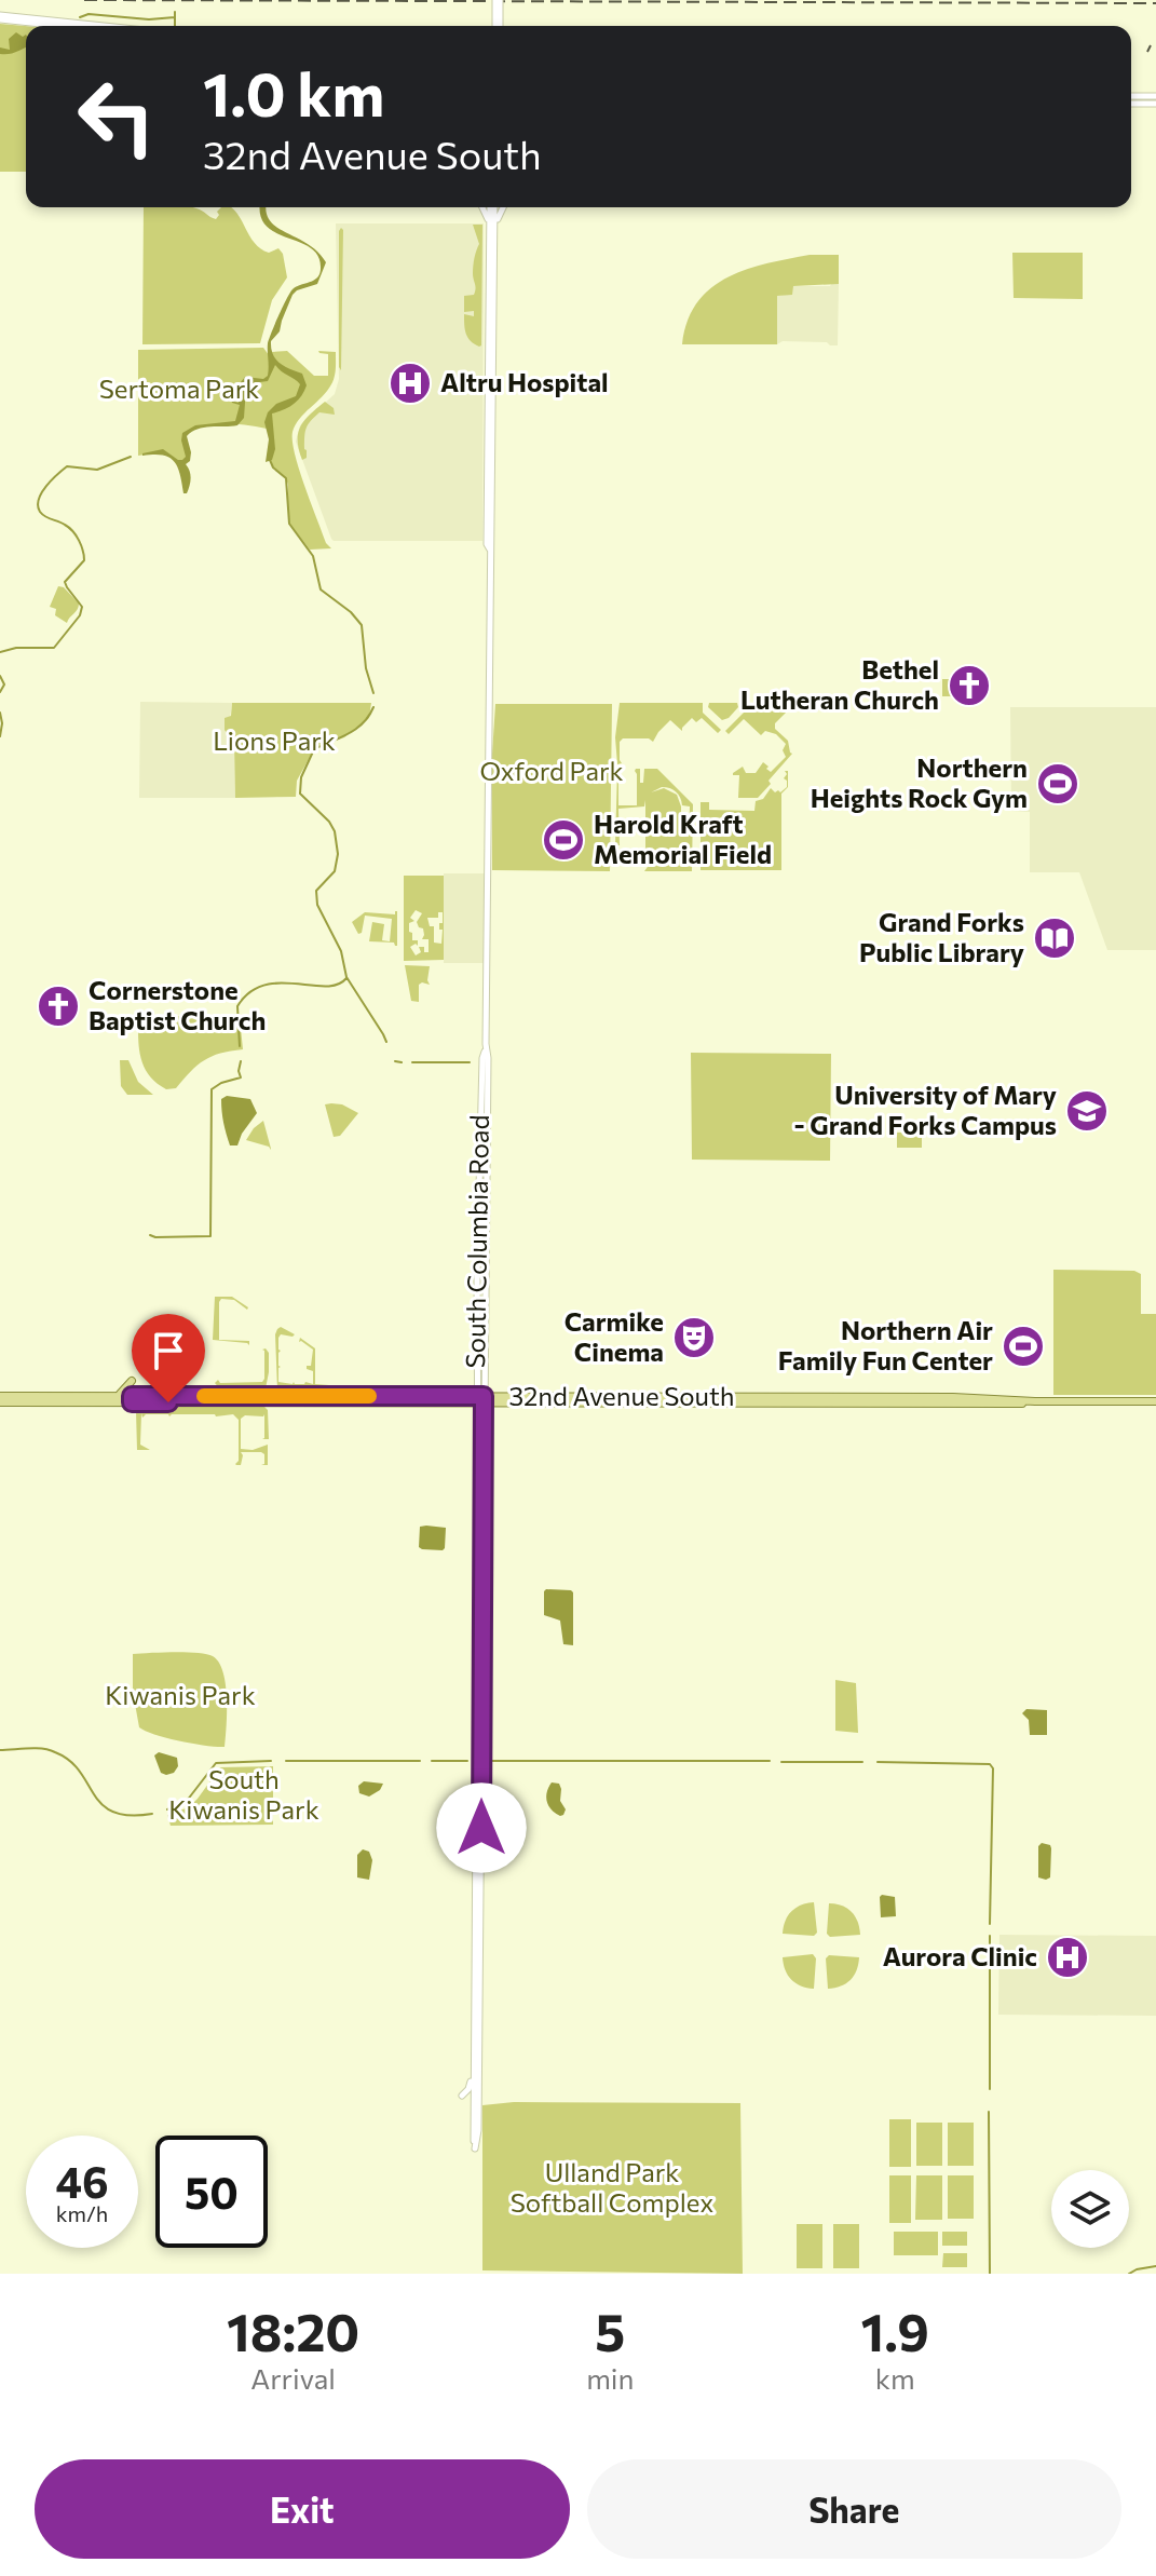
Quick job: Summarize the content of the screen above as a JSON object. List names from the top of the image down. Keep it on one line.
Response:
{"streets":{"main road":["South Columbia Road","32nd Avenue South"]},"crossings":[["South Columbia Road","32nd Avenue South"]],"parks":["Sertoma Park","Lions Park","Oxford Park","Kiwanis Park","South Kiwanis Park","Ulland Park Softball Complex"],"places":{"hospital":["Altru Hospital","Aurora Clinic"],"church":["Bethel Lutheran Church","Cornerstone Baptist Church"],"sports":["Northern Heights Rock Gym","Harold Kraft Memorial Field","Northern Air Family Fun Center"],"library":["Grand Forks Public Library"],"school or university":["University of Mary - Grand Forks Campus"],"theatre":["Carmike Cinema"]},"page":{"turn":["1.0 km","32nd Avenue South"],"speed":"46 km/h","limit":"50","eta":["18:20","Arrival","5","min","1.9","km"],"buttons":["Exit","Share"]}}
